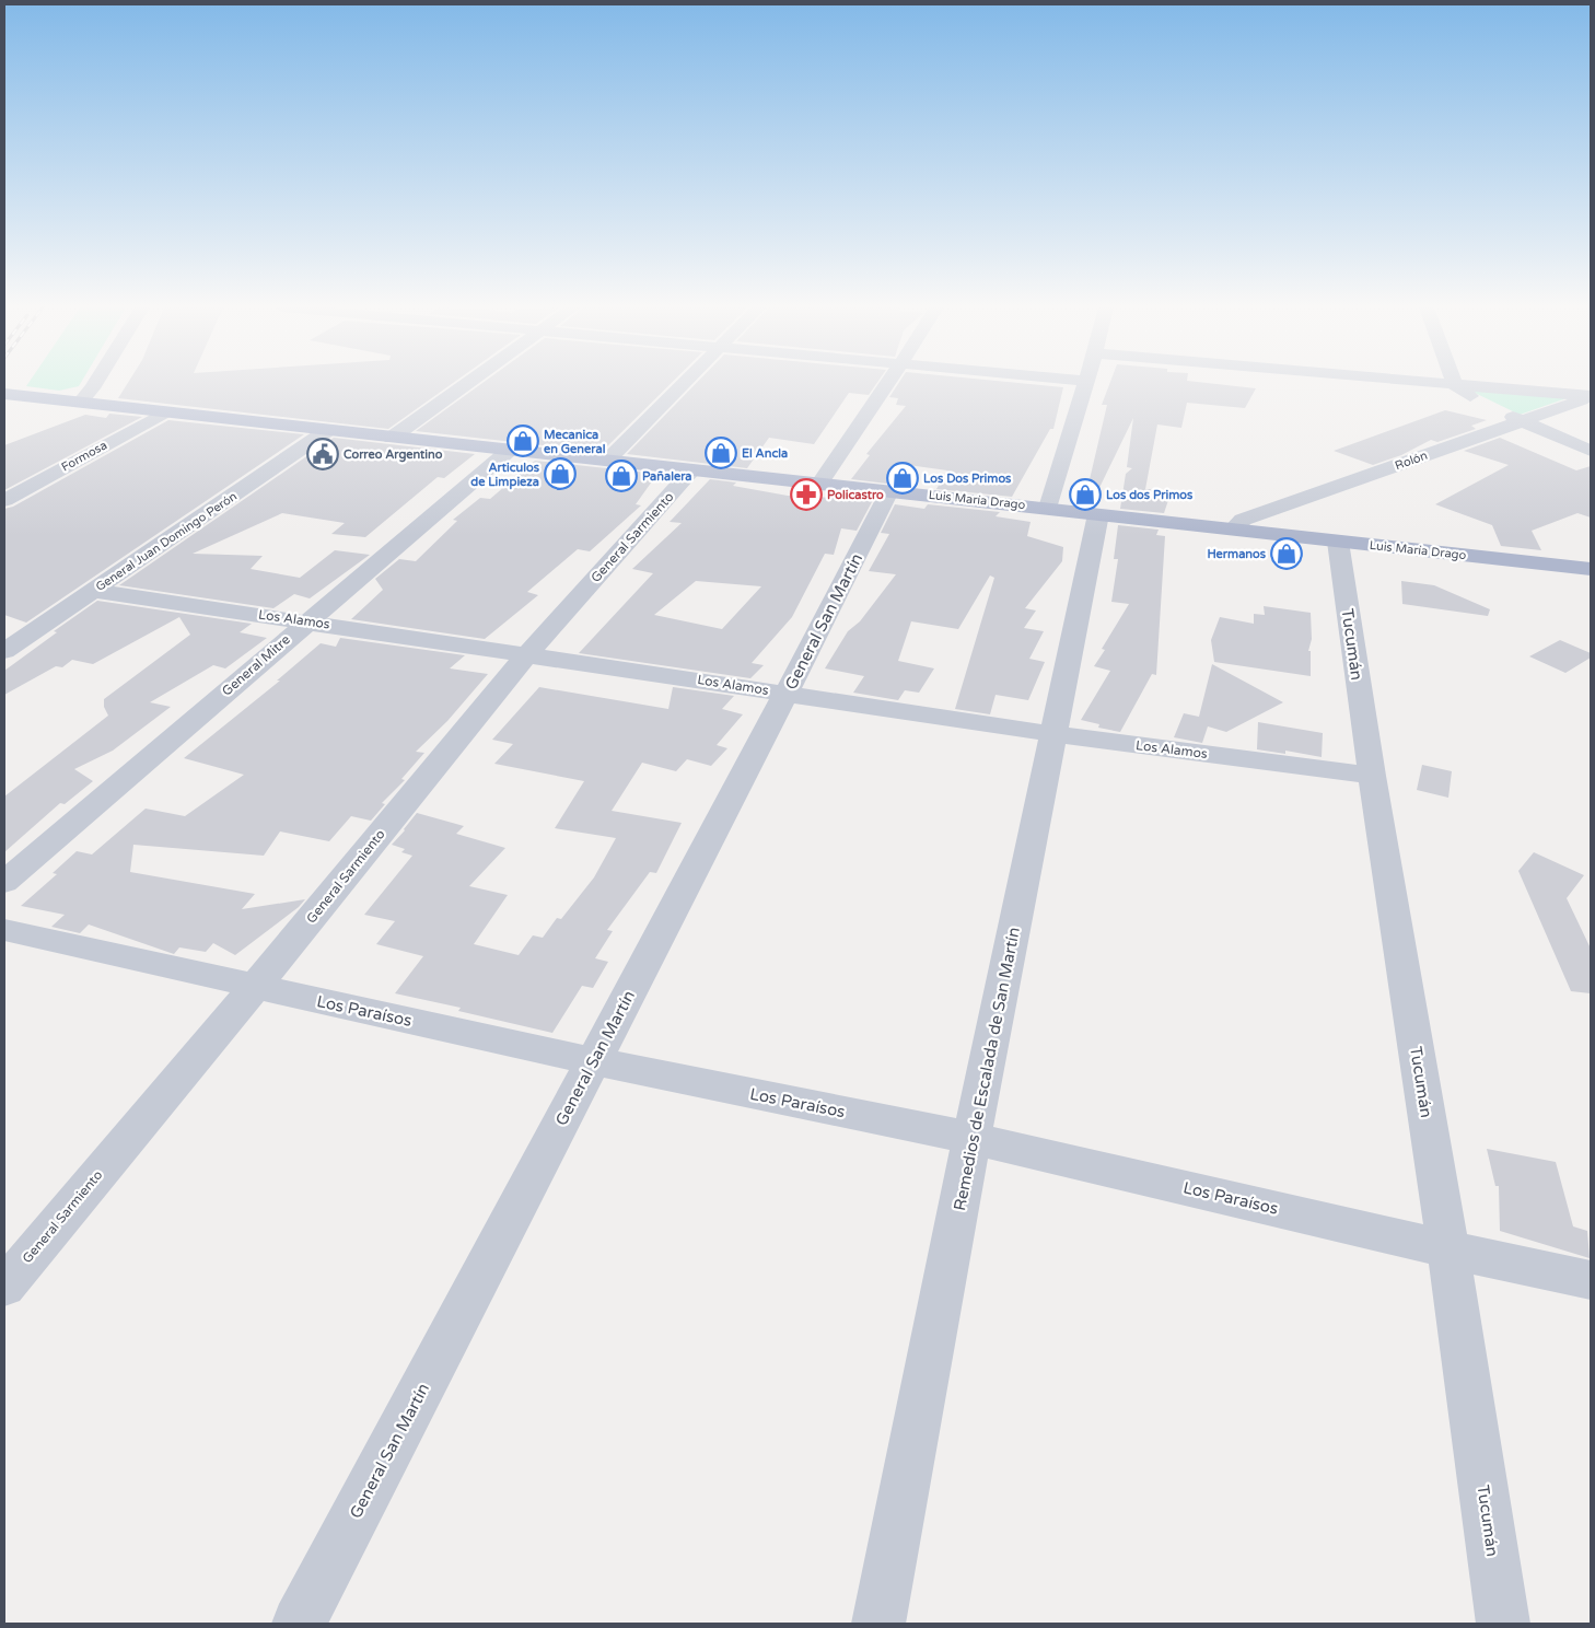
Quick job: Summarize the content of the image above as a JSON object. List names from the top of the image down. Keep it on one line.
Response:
{"streets":{"main road":["Luis María Drago"],"street":["Formosa","Rolón","General Sarmiento","General Juan Domingo Perón","Los Alamos","General San Martín","Tucumán","General Mitre","Los Paraísos","Remedios de Escalada de San Martín"]},"crossings":[["Formosa","Luis María Drago"],["Rolón","Luis María Drago"],["Luis María Drago","General Sarmiento"],["Luis María Drago","General Juan Domingo Perón"],["Luis María Drago","General San Martín"],["Luis María Drago","Tucumán"],["Luis María Drago","General Mitre"],["Luis María Drago","Remedios de Escalada de San Martín"],["General Sarmiento","Los Alamos"],["General Sarmiento","Los Paraísos"],["General Juan Domingo Perón","Los Alamos"],["Los Alamos","General San Martín"],["Los Alamos","Tucumán"],["Los Alamos","General Mitre"],["Los Alamos","Remedios de Escalada de San Martín"],["General San Martín","Los Paraísos"],["Tucumán","Los Paraísos"],["Los Paraísos","Remedios de Escalada de San Martín"]],"places":{"shop":["Mecanica en General","El Ancla","Articulos de Limpieza","Pañalera","Los Dos Primos","Los dos Primos","Hermanos"],"public building":["Correo Argentino"],"pharmacy":["Policastro"]}}
